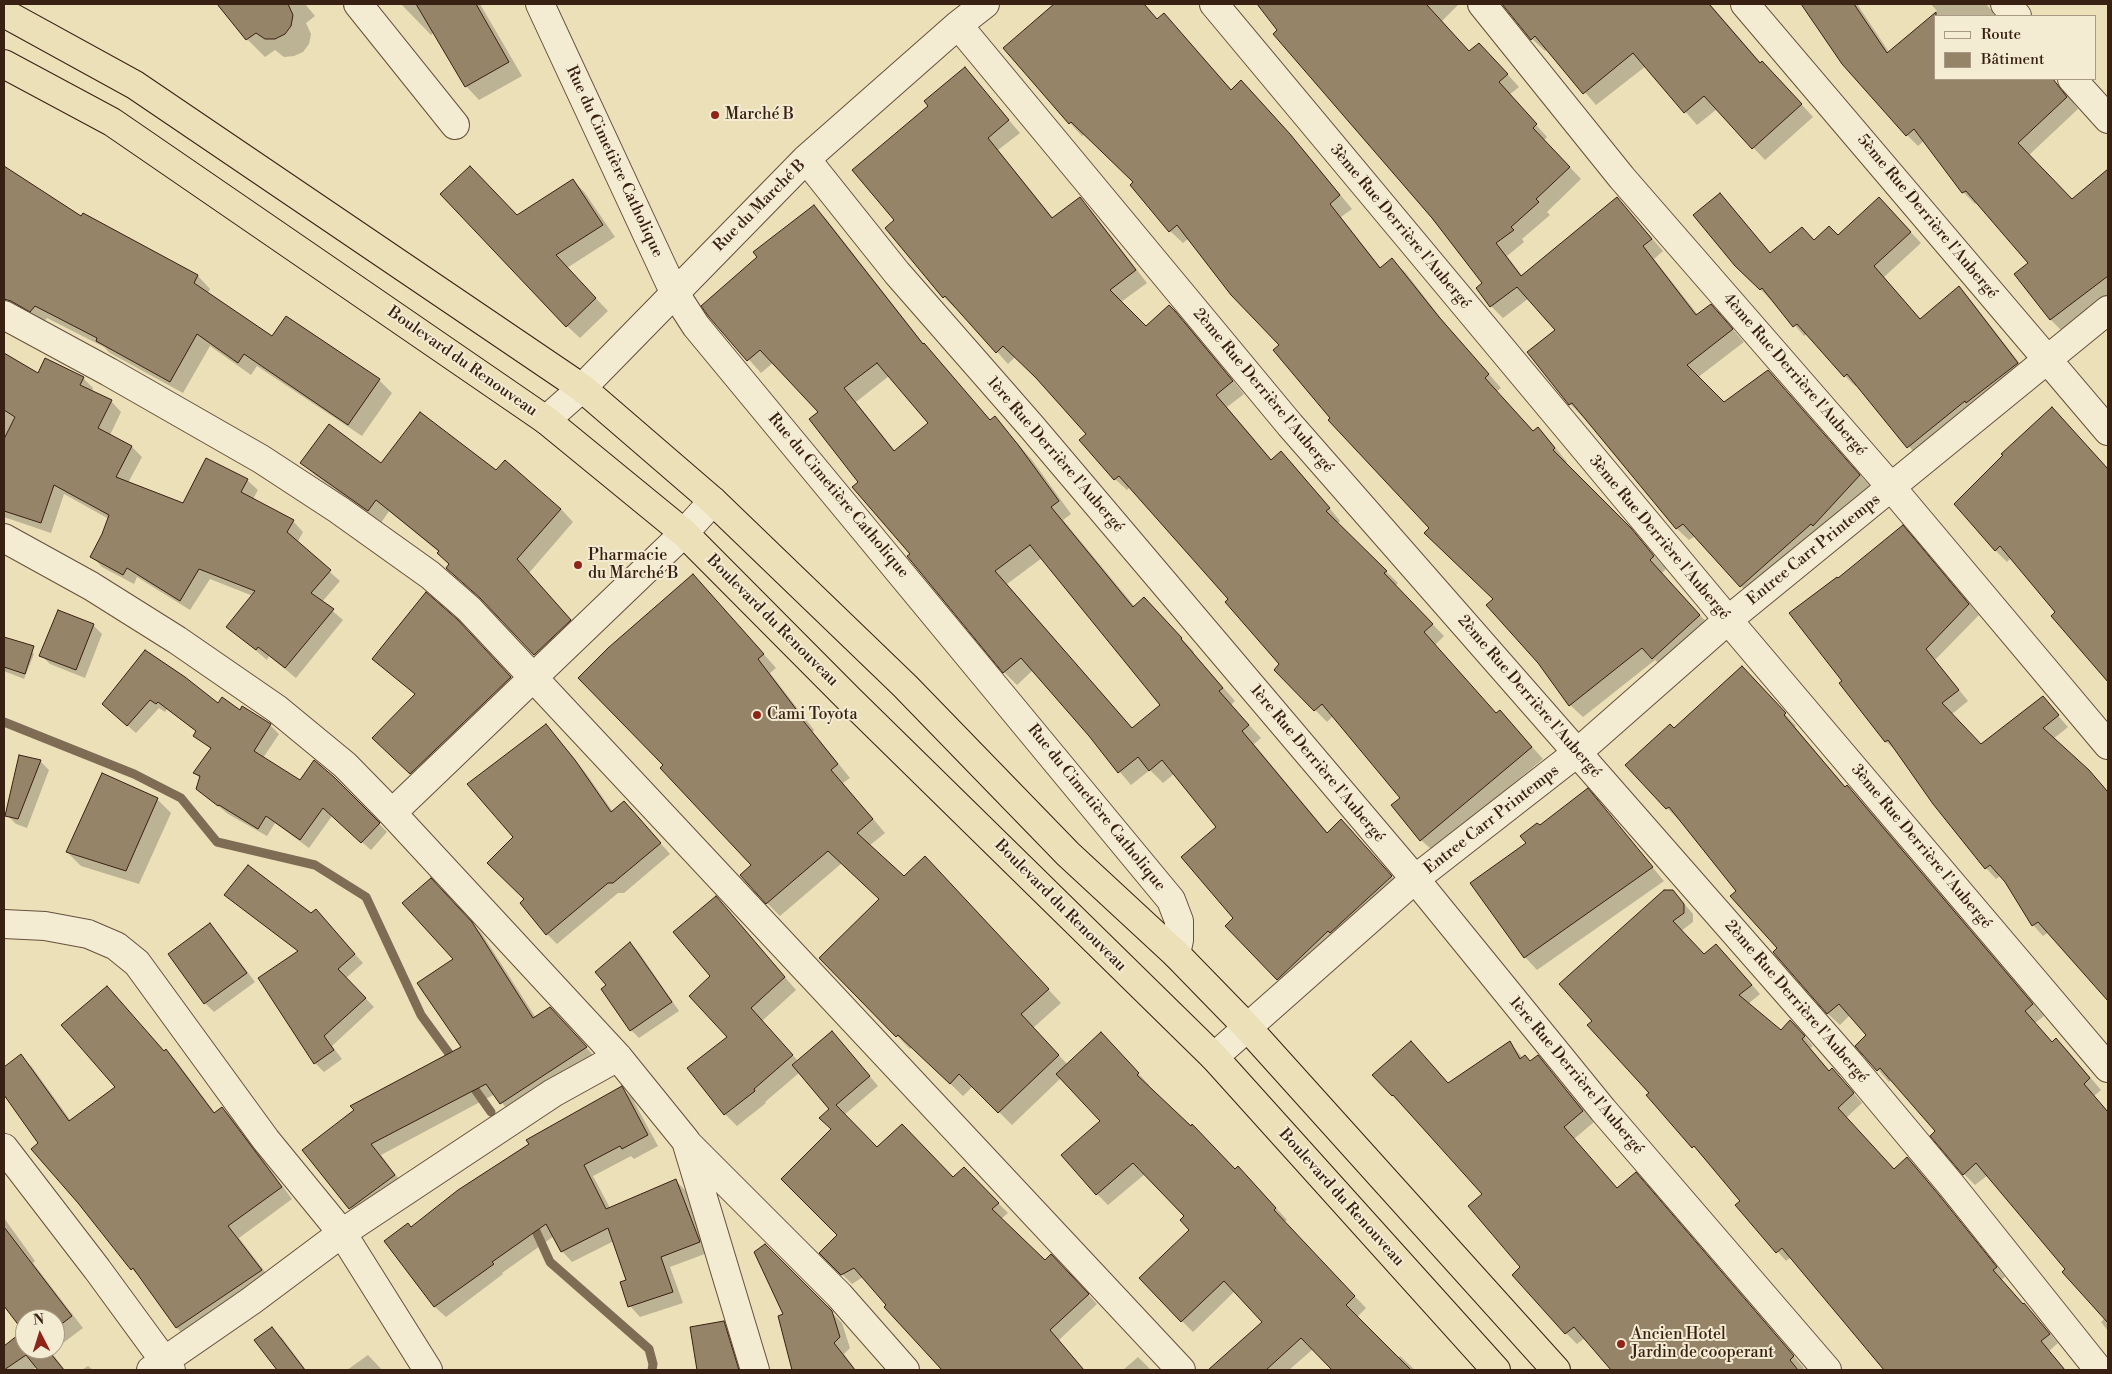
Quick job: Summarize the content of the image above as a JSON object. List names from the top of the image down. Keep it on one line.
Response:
{"streets":{"highway":["Boulevard du Renouveau"],"street":["Rue du Cimetière Catholique","Rue du Marché B","5ème Rue Derrière l'Aubergé","3ème Rue Derrière l'Aubergé","4ème Rue Derrière l'Aubergé","2ème Rue Derrière l'Aubergé","1ère Rue Derrière l'Aubergé","Entree Carr Printemps"]},"crossings":[["Rue du Cimetière Catholique","Rue du Marché B"],["Rue du Marché B","Boulevard du Renouveau"],["Rue du Marché B","2ème Rue Derrière l'Aubergé"],["Rue du Marché B","1ère Rue Derrière l'Aubergé"],["5ème Rue Derrière l'Aubergé","Entree Carr Printemps"],["3ème Rue Derrière l'Aubergé","Entree Carr Printemps"],["Boulevard du Renouveau","Entree Carr Printemps"],["4ème Rue Derrière l'Aubergé","Entree Carr Printemps"],["2ème Rue Derrière l'Aubergé","Entree Carr Printemps"],["1ère Rue Derrière l'Aubergé","Entree Carr Printemps"]],"places":["Marché B","Pharmacie du Marché B","Cami Toyota","Ancien Hotel Jardin de cooperant"],"legend":["Route","Bâtiment"],"north":"top"}
